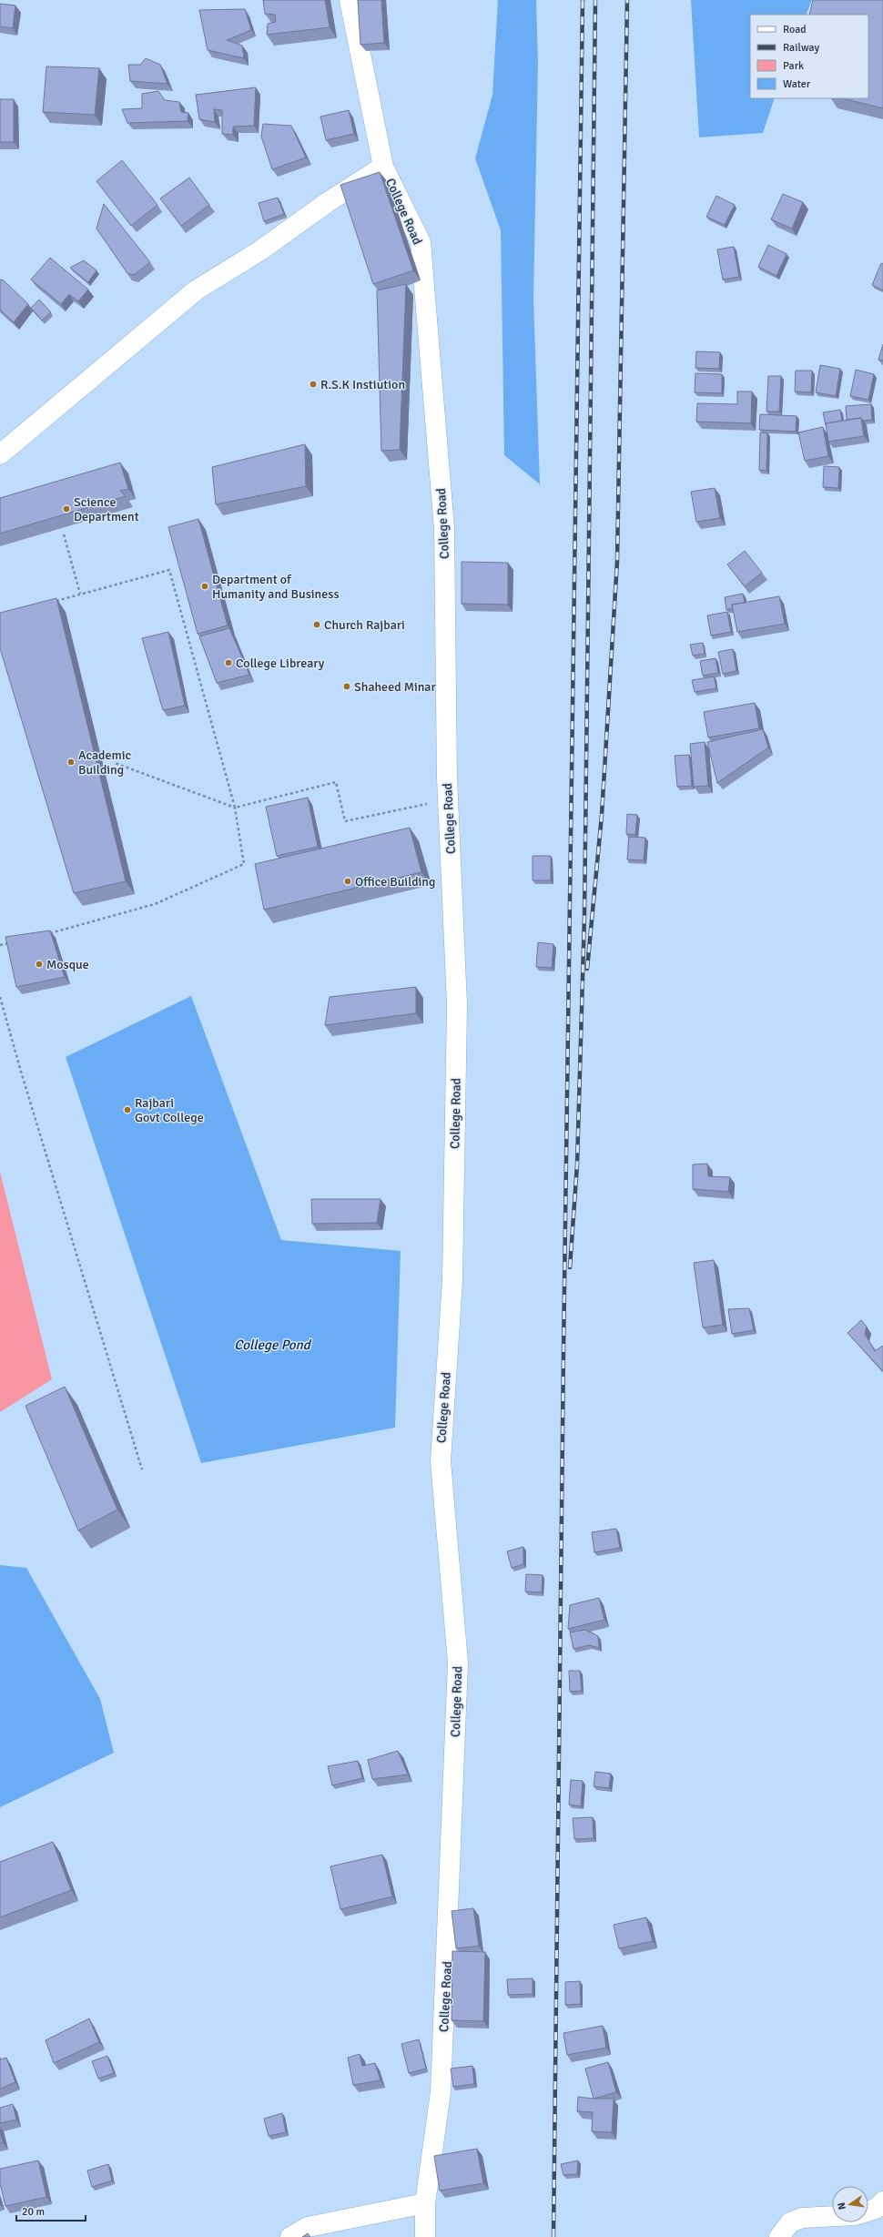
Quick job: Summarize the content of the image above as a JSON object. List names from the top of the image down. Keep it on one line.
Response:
{"streets":{"street":["College Road"]},"water":["College Pond"],"places":["R.S.K Instiution","Science Department","Department of Humanity and Business","Church Rajbari","College Libreary","Shaheed Minar","Academic Building","Office Building","Mosque","Rajbari Govt College"],"legend":["Road","Railway","Park","Water"],"scale_bar":"20 m","north":"left"}
